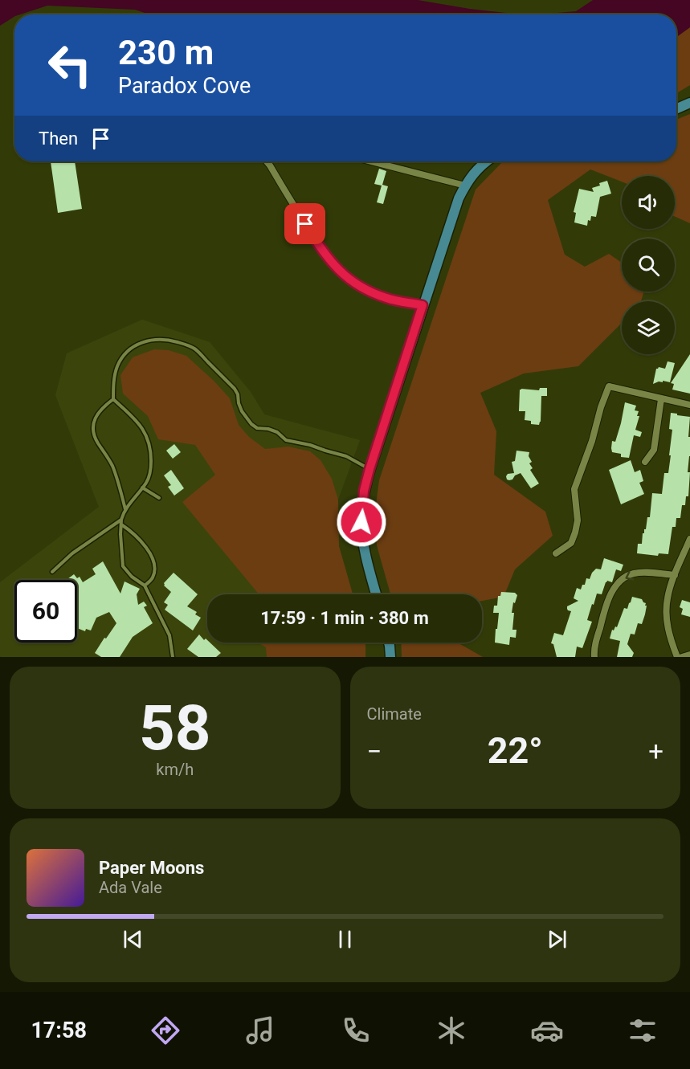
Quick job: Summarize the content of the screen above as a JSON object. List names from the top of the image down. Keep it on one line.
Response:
{"page":{"turn":["230 m","Paradox Cove"],"then":"Then","limit":"60","trip":"17:59 · 1 min · 380 m","tile":[["58","km/h"],"Climate"],"heat":["−","22°","+"],"song":["Paper Moons","Ada Vale"],"tabs":"17:58"}}
